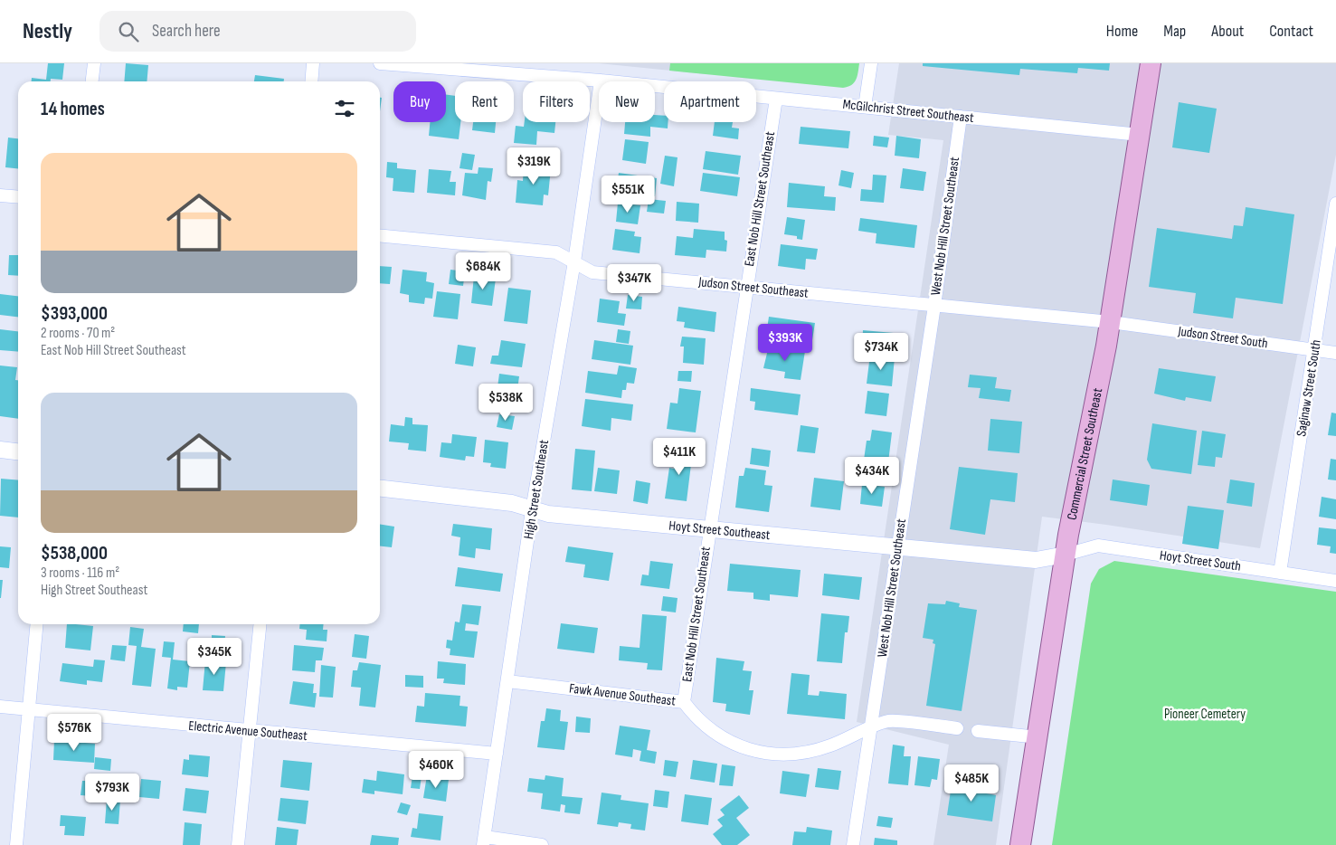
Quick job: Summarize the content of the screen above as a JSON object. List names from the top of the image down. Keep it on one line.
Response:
{"streets":{"main road":["Commercial Street Southeast"],"street":["McGilchrist Street Southeast","East Nob Hill Street Southeast","West Nob Hill Street Southeast","Judson Street Southeast","Judson Street South","Saginaw Street South","High Street Southeast","Hoyt Street Southeast","Hoyt Street South","Fawk Avenue Southeast","Electric Avenue Southeast"]},"crossings":[["McGilchrist Street Southeast","East Nob Hill Street Southeast"],["McGilchrist Street Southeast","West Nob Hill Street Southeast"],["McGilchrist Street Southeast","Commercial Street Southeast"],["McGilchrist Street Southeast","High Street Southeast"],["East Nob Hill Street Southeast","Judson Street Southeast"],["East Nob Hill Street Southeast","Hoyt Street Southeast"],["East Nob Hill Street Southeast","Fawk Avenue Southeast"],["West Nob Hill Street Southeast","Judson Street Southeast"],["West Nob Hill Street Southeast","Hoyt Street Southeast"],["West Nob Hill Street Southeast","Fawk Avenue Southeast"],["Judson Street Southeast","Judson Street South"],["Judson Street Southeast","Commercial Street Southeast"],["Judson Street Southeast","High Street Southeast"],["Judson Street South","Saginaw Street South"],["Judson Street South","Commercial Street Southeast"],["Saginaw Street South","Hoyt Street South"],["Commercial Street Southeast","Hoyt Street Southeast"],["Commercial Street Southeast","Hoyt Street South"],["High Street Southeast","Hoyt Street Southeast"],["High Street Southeast","Fawk Avenue Southeast"],["High Street Southeast","Electric Avenue Southeast"],["Hoyt Street Southeast","Hoyt Street South"]],"parks":["Pioneer Cemetery"],"page":{"header":"Nestly","search":"Search here","nav":["Home","Map","About","Contact"],"chip":["Buy","Rent","Filters","New","Apartment"],"heading":"14 homes","list":[{"name":"$393,000","note":"2 rooms · 70 m² · East Nob Hill Street Southeast"},{"name":"$538,000","note":"3 rooms · 116 m² · High Street Southeast"}],"price":["$319K","$551K","$684K","$347K","$393K","$734K","$538K","$411K","$434K","$345K","$576K","$460K","$485K","$793K"]}}
